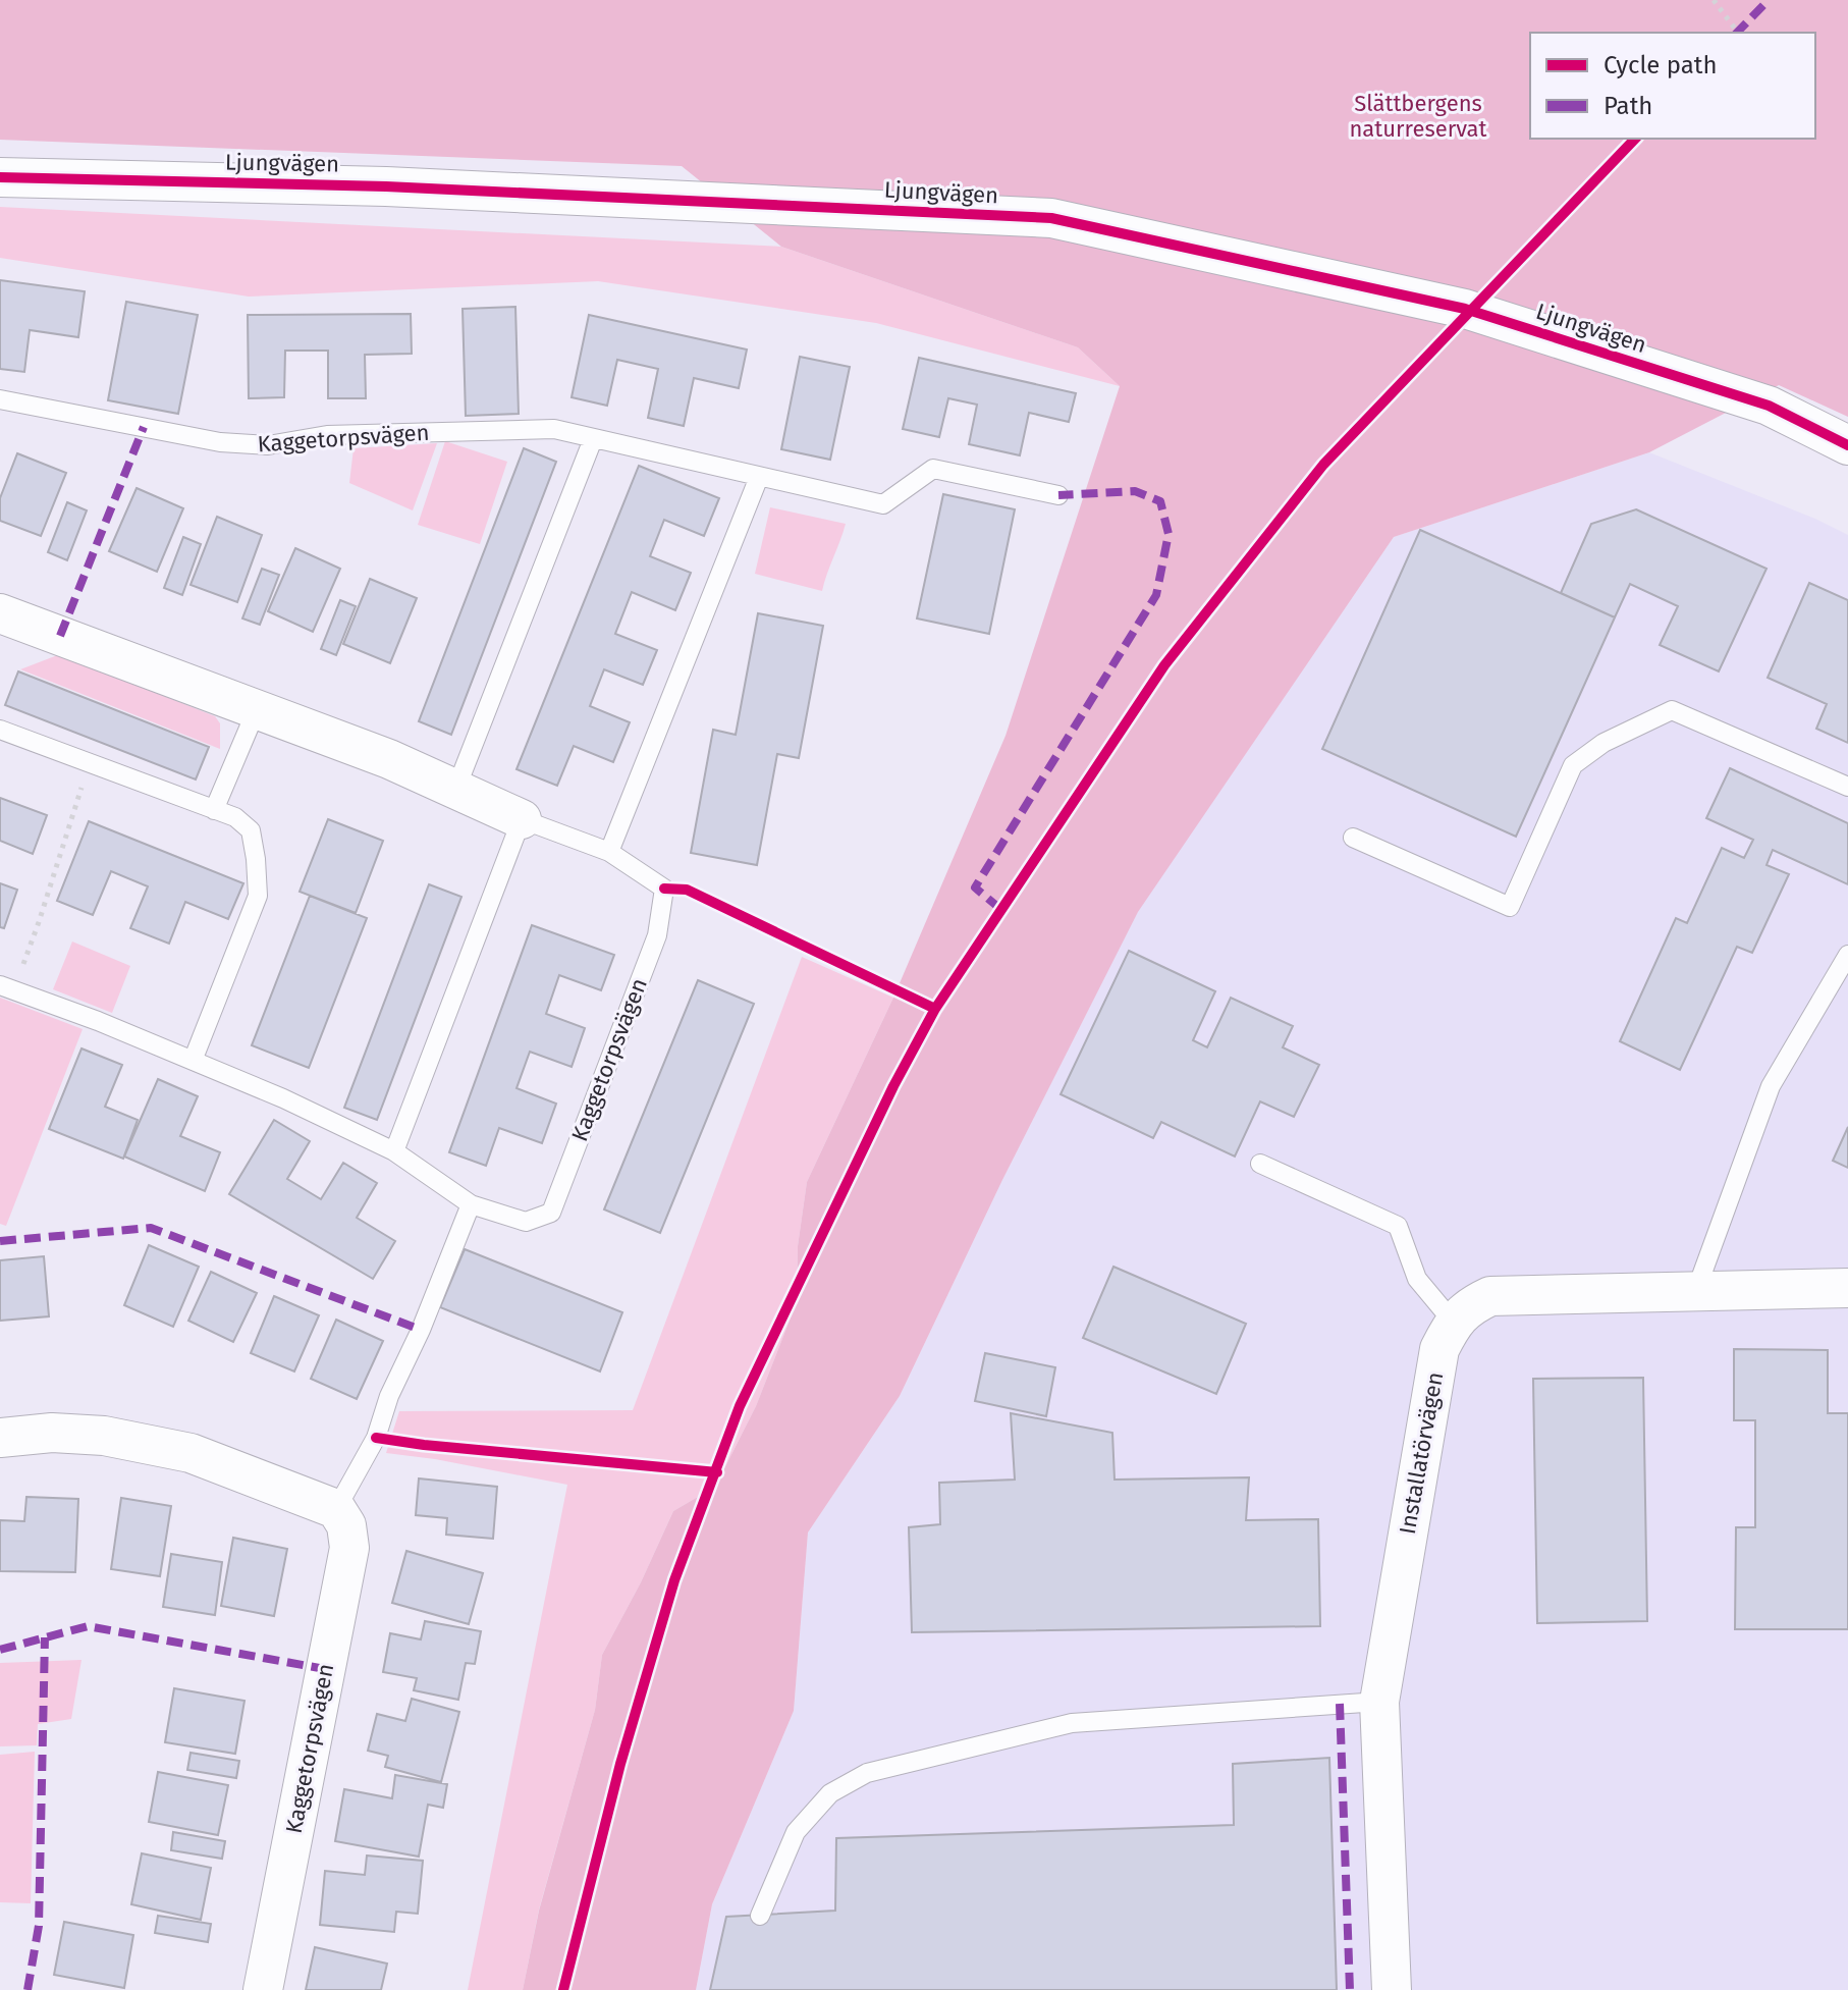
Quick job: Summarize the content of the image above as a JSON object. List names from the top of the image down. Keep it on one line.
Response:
{"streets":{"street":["Ljungvägen","Kaggetorpsvägen","Installatörvägen"]},"parks":["Slättbergens naturreservat"],"legend":["Cycle path","Path"]}
